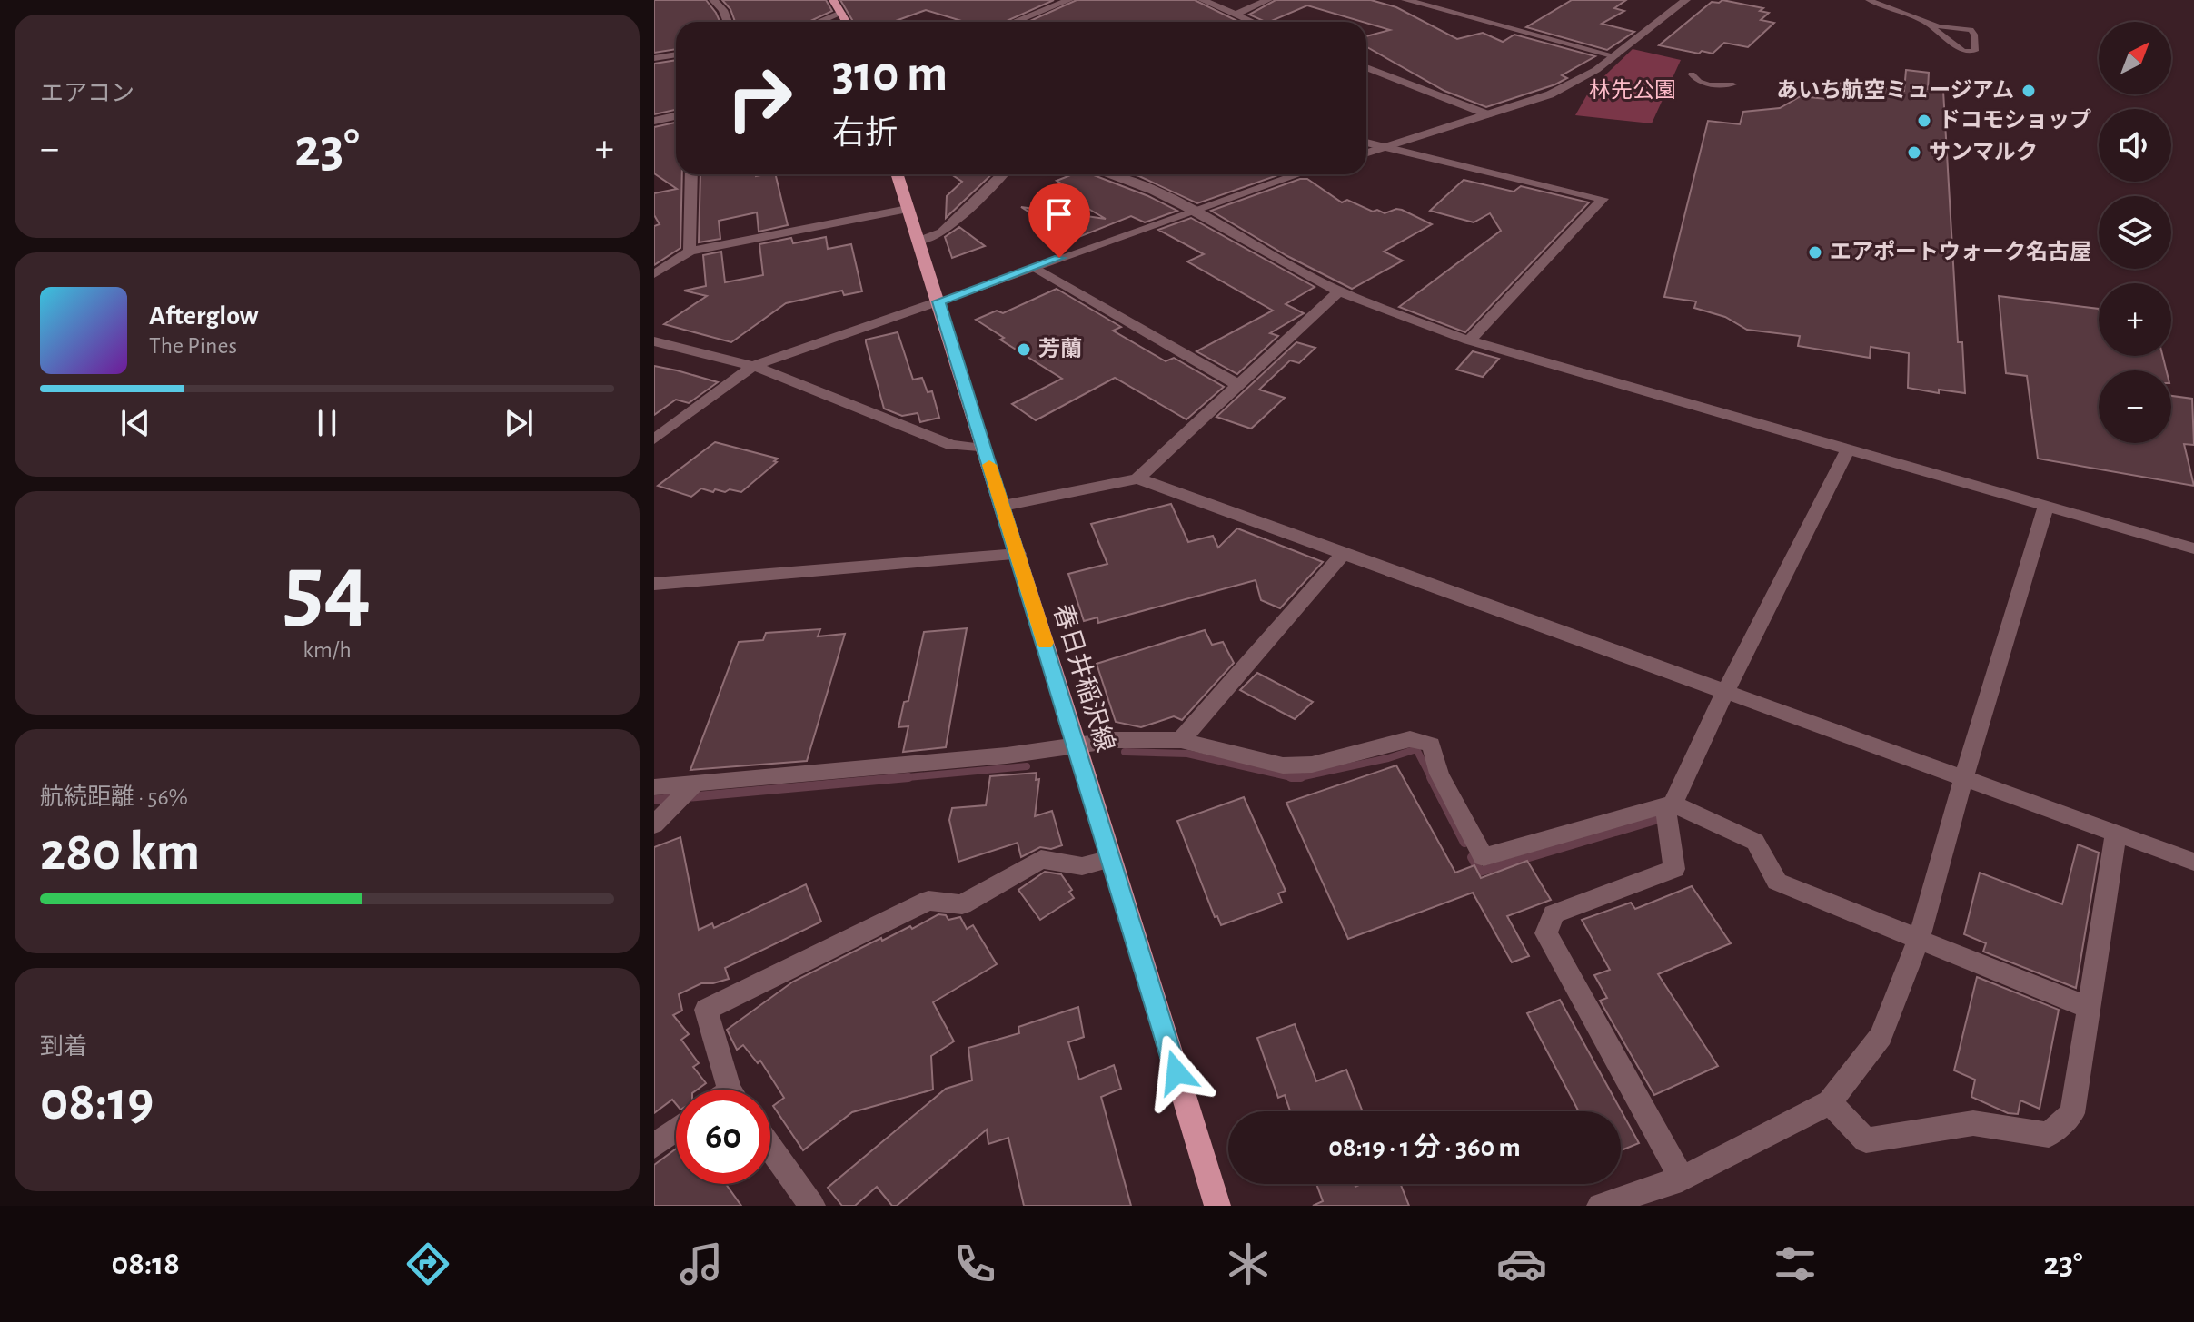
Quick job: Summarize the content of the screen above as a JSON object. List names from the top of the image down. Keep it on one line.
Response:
{"streets":{"main road":["春日井稲沢線"]},"parks":["林先公園"],"places":["あいち航空ミュージアム","ドコモショップ","サンマルク","エアポートウォーク名古屋","芳蘭"],"north":"top right","page":{"tile":["エアコン",["54","km/h"],["航続距離 · 56%","280 km"],["到着","08:19"]],"map_buttons":["+","−"],"turn":["310 m","右折"],"heat":["−","23°","+"],"song":["Afterglow","The Pines"],"limit":"60","trip":"08:19 · 1 分 · 360 m","tabs":["08:18","23°"]}}
